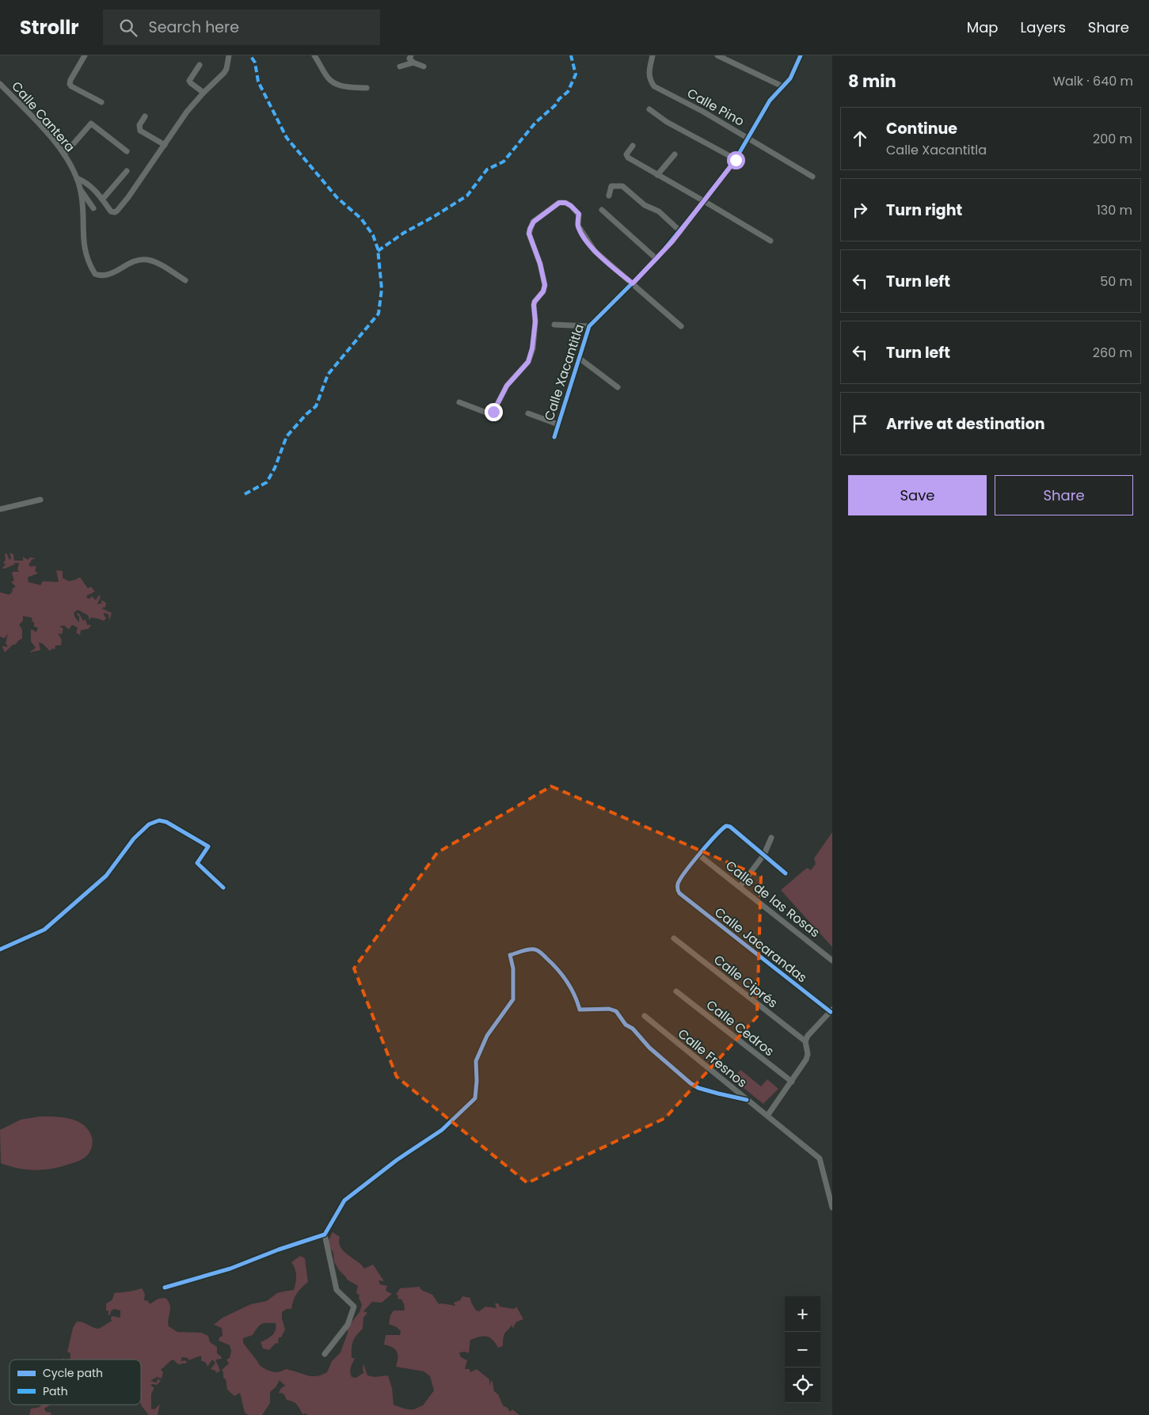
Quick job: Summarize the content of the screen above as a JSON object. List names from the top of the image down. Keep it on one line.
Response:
{"streets":{"street":["Calle Pino","Calle Cantera","Calle Xacantitla","Calle de las Rosas","Calle Jacarandas","Calle Ciprés","Calle Cedros","Calle Fresnos"]},"crossings":[["Calle Pino","Calle Xacantitla"],["Calle de las Rosas","Calle Jacarandas"]],"legend":["Cycle path","Path"],"page":{"header":"Strollr","search":"Search here","nav":["Map","Layers","Share"],"heading":["8 min","Walk · 640 m"],"list":[["Continue","Calle Xacantitla","200 m"],["Turn right","130 m"],["Turn left","50 m"],["Turn left","260 m"],"Arrive at destination"],"buttons":["Save","Share"],"map_buttons":["+","−"]}}
